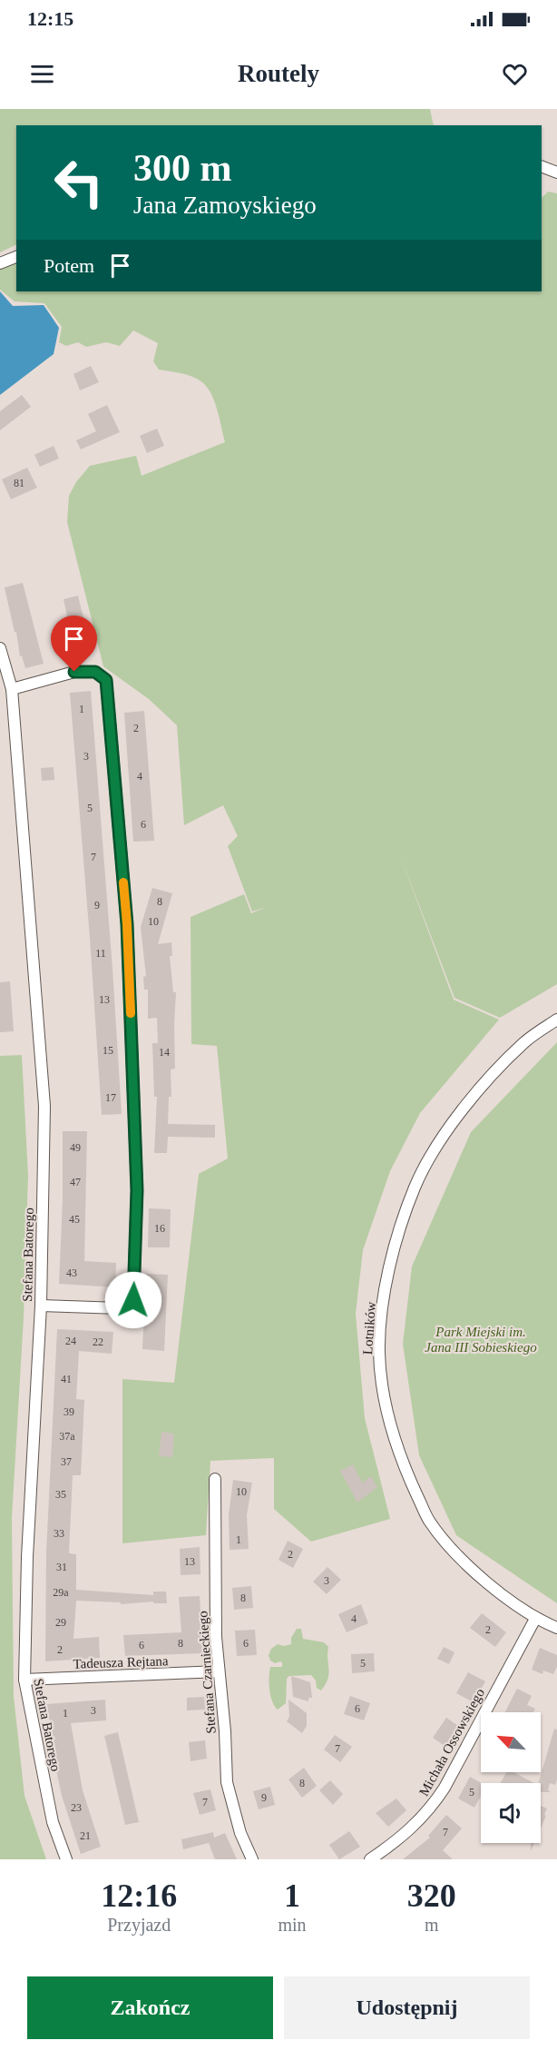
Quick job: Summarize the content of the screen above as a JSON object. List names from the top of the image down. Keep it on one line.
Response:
{"streets":{"street":["Stefana Batorego","Lotników","Tadeusza Rejtana","Stefana Czarnieckiego","Michała Ossowskiego"]},"crossings":[["Stefana Batorego","Tadeusza Rejtana"],["Lotników","Michała Ossowskiego"],["Tadeusza Rejtana","Stefana Czarnieckiego"]],"parks":["Park Miejski im. Jana III Sobieskiego"],"house_numbers":["81","1","2","3","4","5","6","7","8","9","10","11","13","15","14","17","49","47","45","16","43","24","22","41","39","37a","37","10","35","33","1","2","13","31","3","29a","8","4","29","2","8","6","6","2","5","6","3","1","7","8","5","9","7","23","7","21"],"north":"top left","page":{"status":"12:15","header":"Routely","turn":["300 m","Jana Zamoyskiego"],"then":"Potem","eta":["12:16","Przyjazd","1","min","320","m"],"buttons":["Zakończ","Udostępnij"]}}
